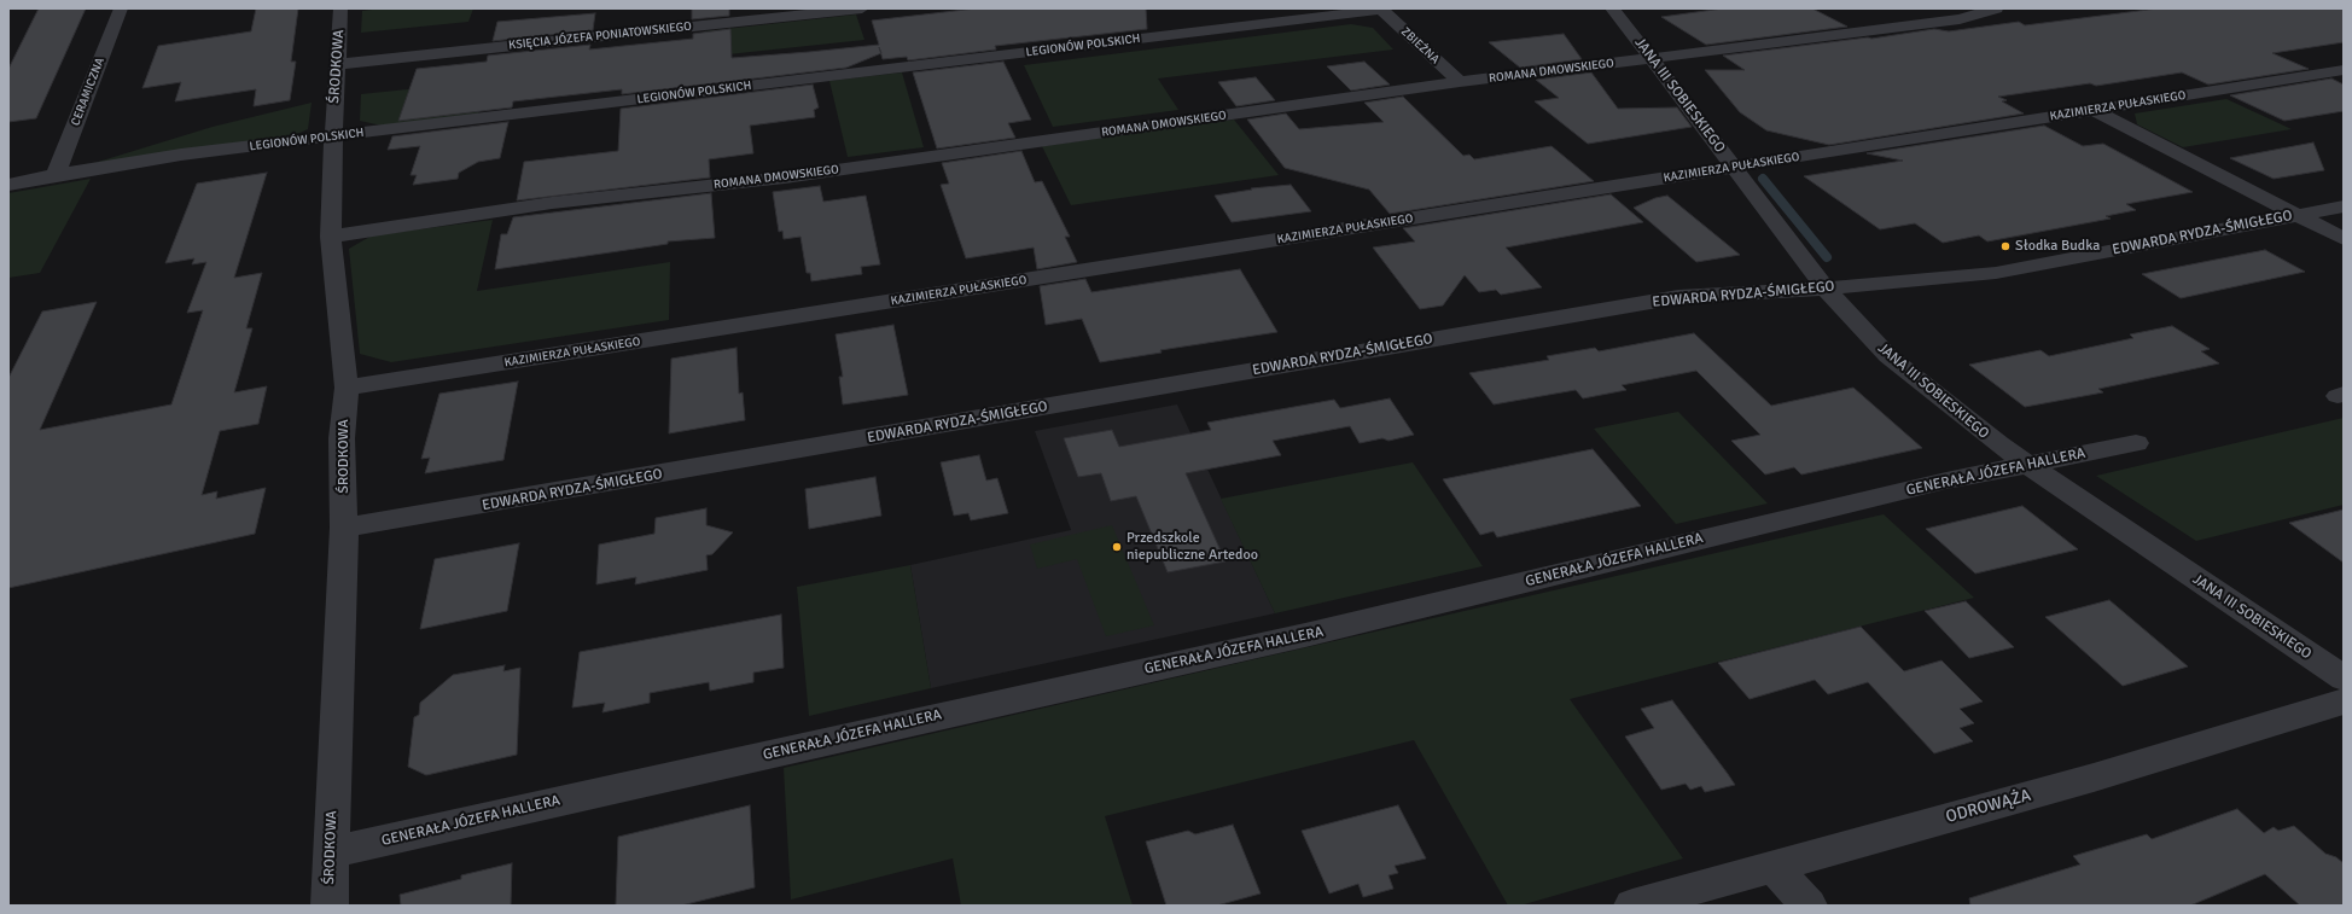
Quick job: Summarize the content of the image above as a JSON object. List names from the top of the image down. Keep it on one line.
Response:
{"streets":{"street":["KSIĘCIA JÓZEFA PONIATOWSKIEGO","LEGIONÓW POLSKICH","ZBIEŻNA","ŚRODKOWA","ROMANA DMOWSKIEGO","CERAMICZNA","JANA III SOBIESKIEGO","KAZIMIERZA PUŁASKIEGO","EDWARDA RYDZA-ŚMIGŁEGO","GENERAŁA JÓZEFA HALLERA","ODROWĄŻA"]},"crossings":[["KSIĘCIA JÓZEFA PONIATOWSKIEGO","ŚRODKOWA"],["LEGIONÓW POLSKICH","ZBIEŻNA"],["LEGIONÓW POLSKICH","ŚRODKOWA"],["LEGIONÓW POLSKICH","CERAMICZNA"],["ZBIEŻNA","ROMANA DMOWSKIEGO"],["ŚRODKOWA","ROMANA DMOWSKIEGO"],["ŚRODKOWA","KAZIMIERZA PUŁASKIEGO"],["ŚRODKOWA","EDWARDA RYDZA-ŚMIGŁEGO"],["ŚRODKOWA","GENERAŁA JÓZEFA HALLERA"],["ROMANA DMOWSKIEGO","JANA III SOBIESKIEGO"],["JANA III SOBIESKIEGO","KAZIMIERZA PUŁASKIEGO"],["JANA III SOBIESKIEGO","EDWARDA RYDZA-ŚMIGŁEGO"],["JANA III SOBIESKIEGO","GENERAŁA JÓZEFA HALLERA"]],"places":["Słodka Budka","Przedszkole niepubliczne Artedoo"]}
